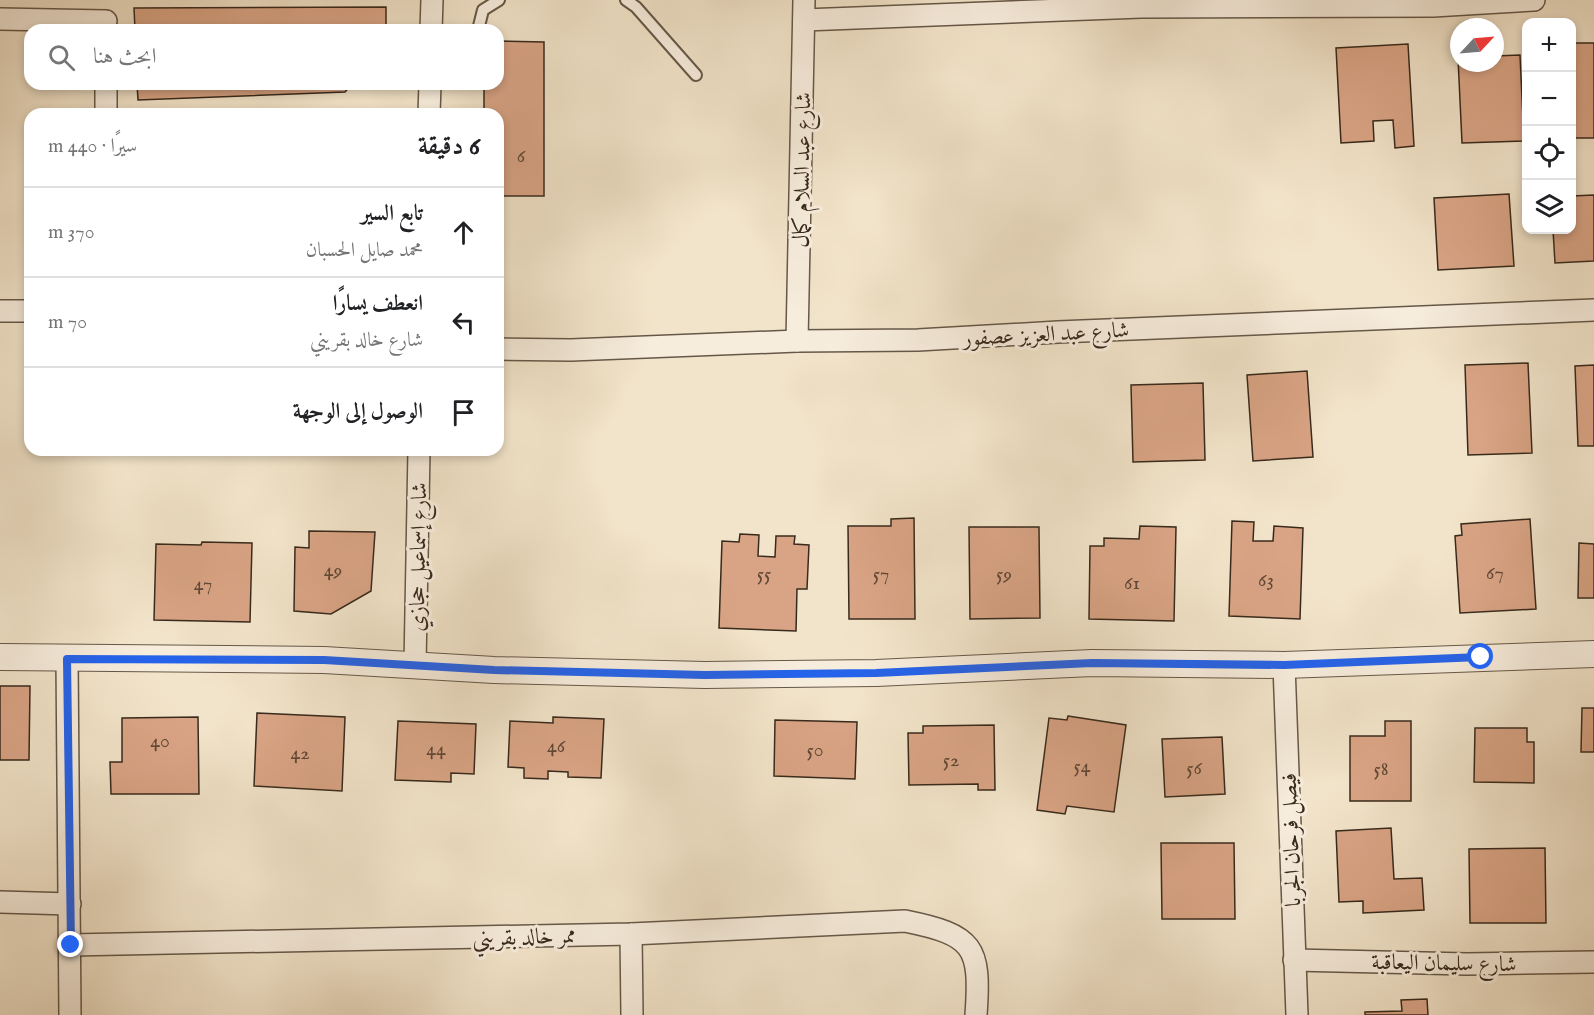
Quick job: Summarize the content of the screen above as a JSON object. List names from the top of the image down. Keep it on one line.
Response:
{"streets":{"street":["شارع عبد السلام كمال","شارع عبد العزيز عصفور","شارع إسماعيل حجازي","فيصل فرحان الجربا","ممر خالد بقريني","شارع سليمان اليعاقبة"]},"crossings":[["شارع عبد السلام كمال","شارع عبد العزيز عصفور"],["فيصل فرحان الجربا","شارع سليمان اليعاقبة"]],"house_numbers":["6","49","67","55","57","59","63","61","47","40","46","44","50","42","52","54","56","58"],"north":"top right","page":{"map_buttons":["+","−"],"search":"ابحث هنا","heading":["6 دقيقة","سيرًا · 440 m"],"list":[["تابع السير","محمد صايل الحسبان","370 m"],["انعطف يسارًا","شارع خالد بقريني","70 m"],"الوصول إلى الوجهة"]}}
